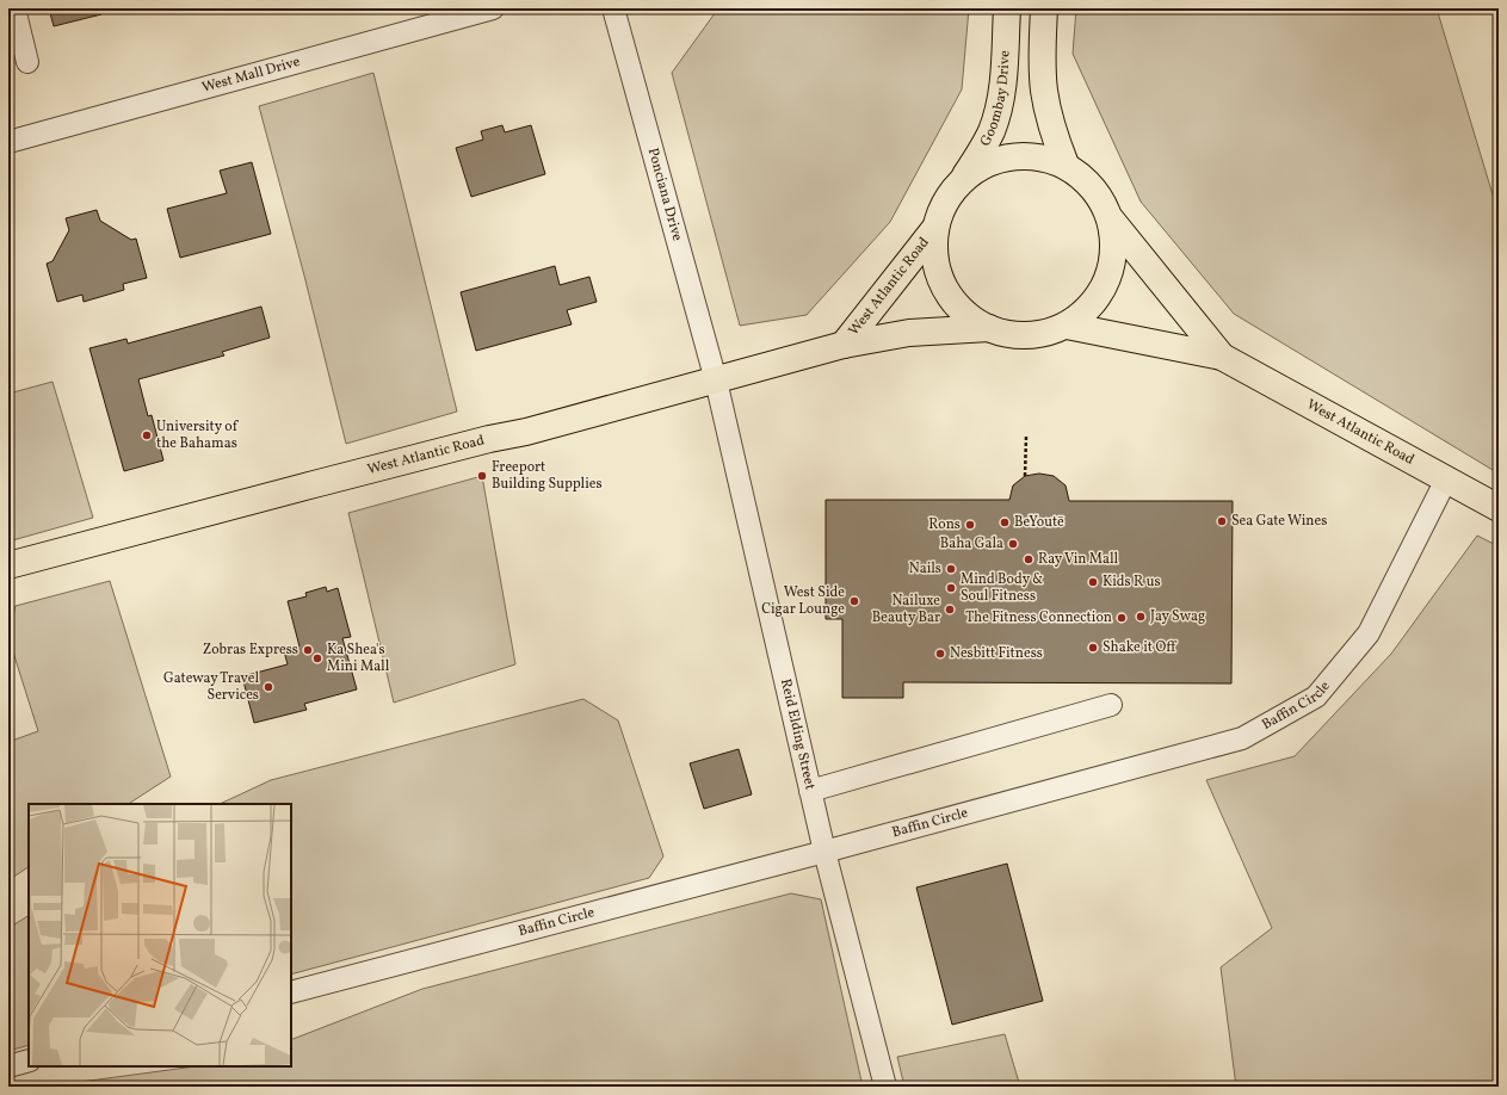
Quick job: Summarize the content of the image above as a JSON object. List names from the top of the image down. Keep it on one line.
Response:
{"streets":{"main road":["Goombay Drive","West Atlantic Road"],"street":["West Mall Drive","Ponciana Drive","Baffin Circle","Reid Elding Street"]},"crossings":[["Goombay Drive","West Atlantic Road"],["Ponciana Drive","West Atlantic Road"],["Ponciana Drive","Reid Elding Street"],["West Atlantic Road","Baffin Circle"],["West Atlantic Road","Reid Elding Street"],["Baffin Circle","Reid Elding Street"]],"places":["University of the Bahamas","Freeport Building Supplies","Sea Gate Wines","BeYoutē","Rons","Baha Gala","Ray Vin Mall","Nails","Kids R us","Mind Body & Soul Fitness","West Side Cigar Lounge","Nailuxe Beauty Bar","Jay Swag","The Fitness Connection","Shake it Off","Zobras Express","Nesbitt Fitness","Ka Shea's Mini Mall","Gateway Travel Services"]}
